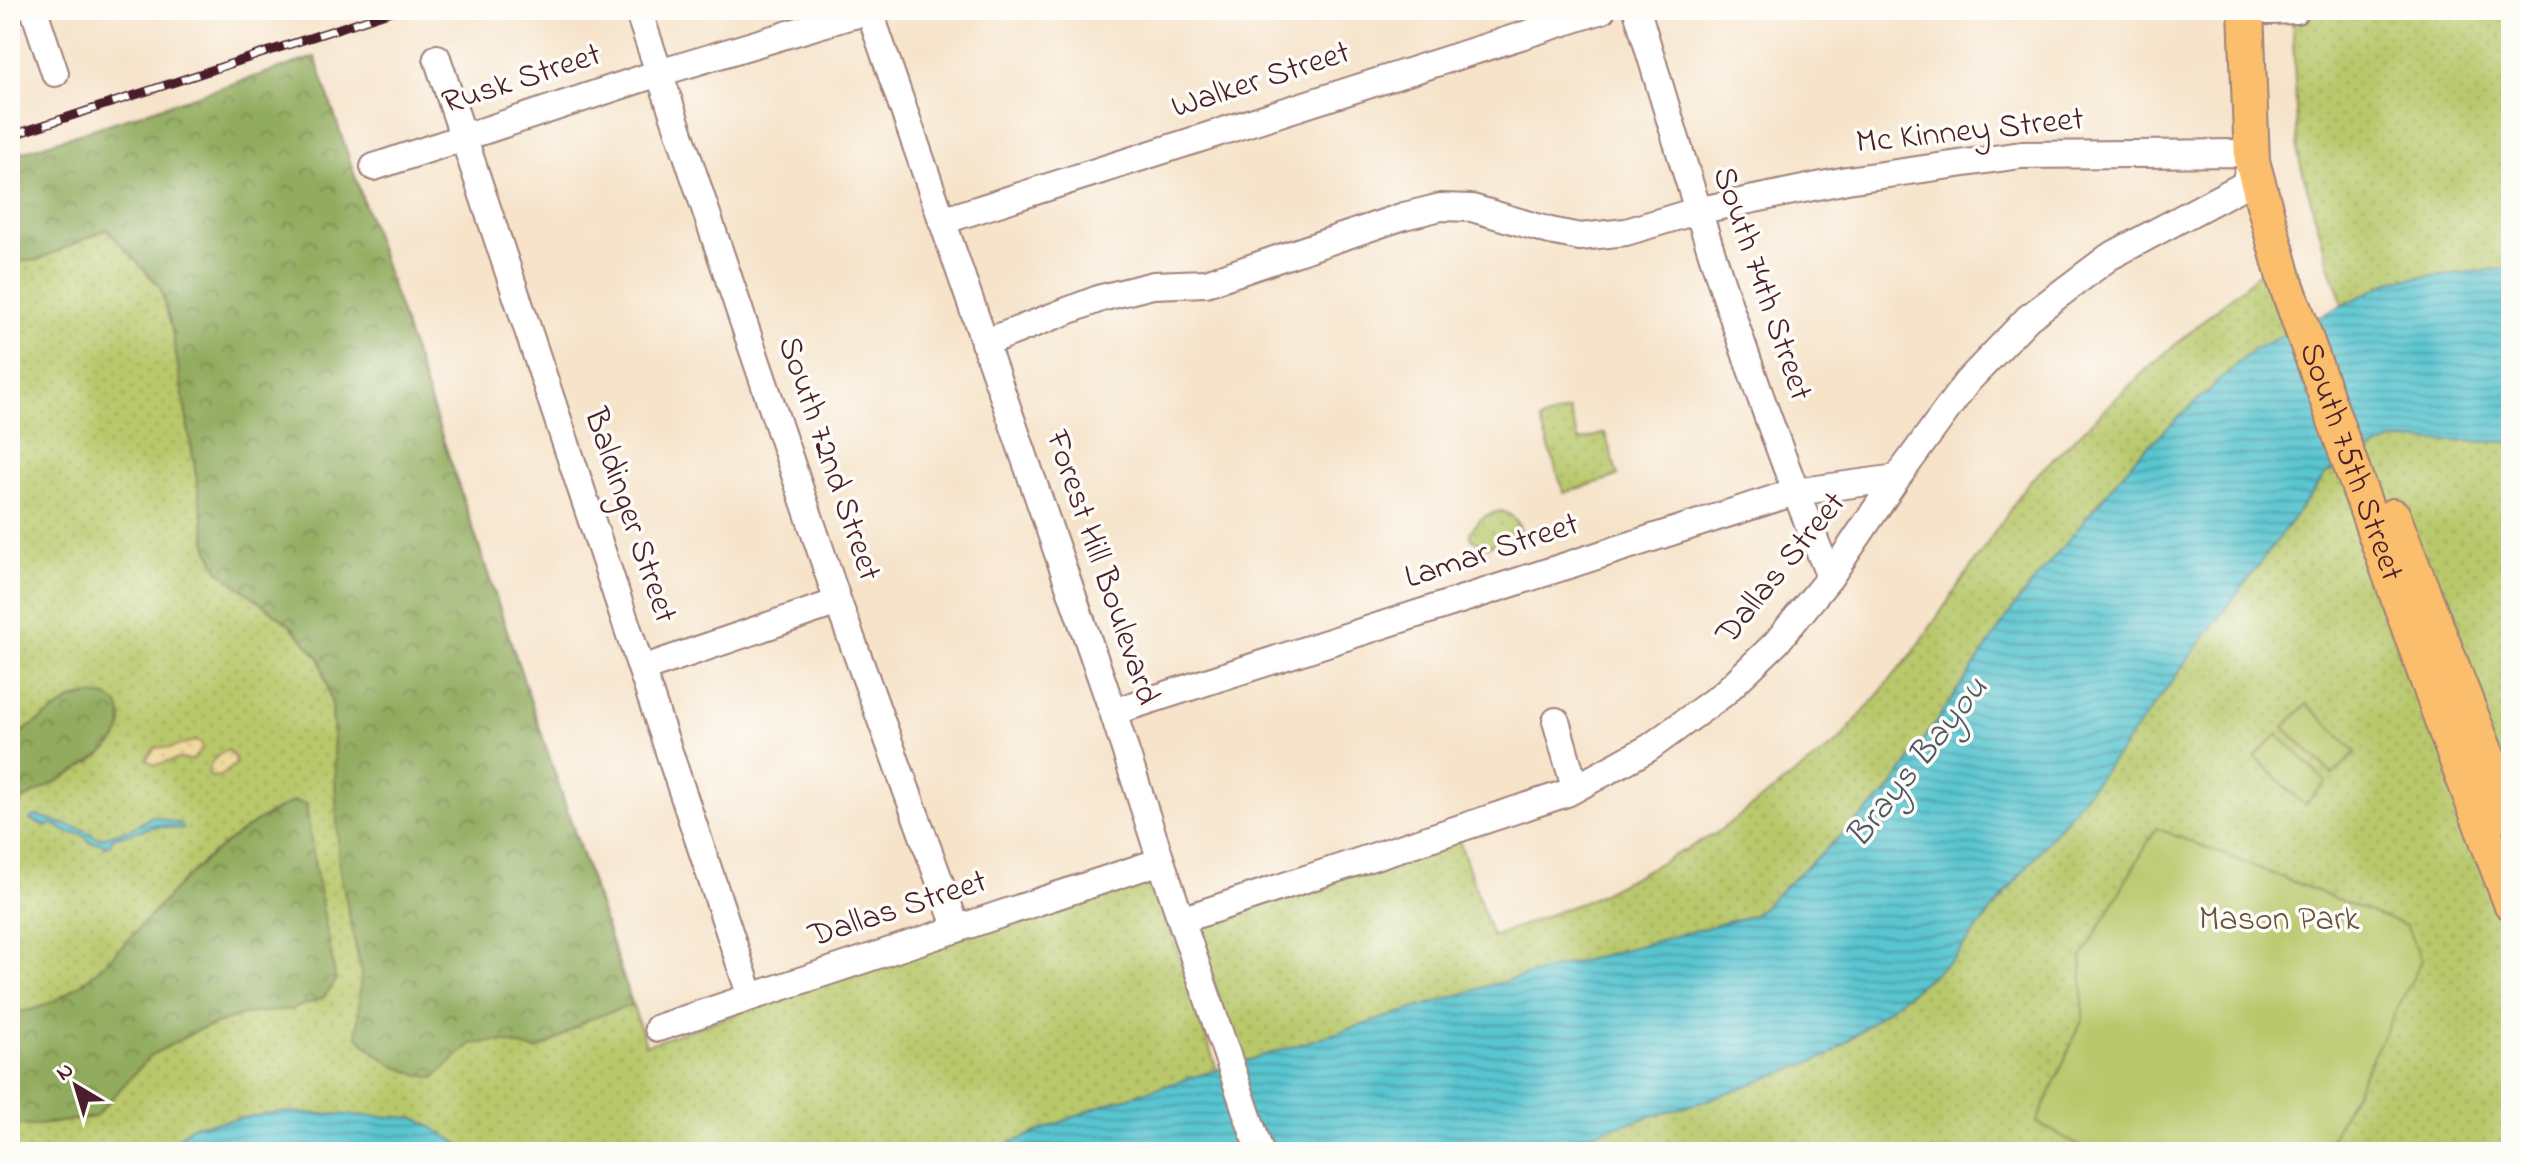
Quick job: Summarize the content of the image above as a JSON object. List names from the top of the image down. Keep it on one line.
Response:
{"streets":{"main road":["South 75th Street"],"street":["Rusk Street","Walker Street","Mc Kinney Street","South 74th Street","South 72nd Street","Baldinger Street","Lamar Street","Forest Hill Boulevard","Dallas Street"]},"crossings":[["Rusk Street","South 72nd Street"],["Rusk Street","Baldinger Street"],["Rusk Street","Forest Hill Boulevard"],["Walker Street","Forest Hill Boulevard"],["Mc Kinney Street","South 74th Street"],["Mc Kinney Street","South 75th Street"],["Mc Kinney Street","Forest Hill Boulevard"],["Mc Kinney Street","Dallas Street"],["South 74th Street","Lamar Street"],["South 74th Street","Dallas Street"],["South 72nd Street","Dallas Street"],["South 75th Street","Dallas Street"],["Baldinger Street","Dallas Street"],["Lamar Street","Forest Hill Boulevard"],["Lamar Street","Dallas Street"],["Forest Hill Boulevard","Dallas Street"]],"water":["Brays Bayou"],"parks":["Mason Park"],"north":"top left"}
